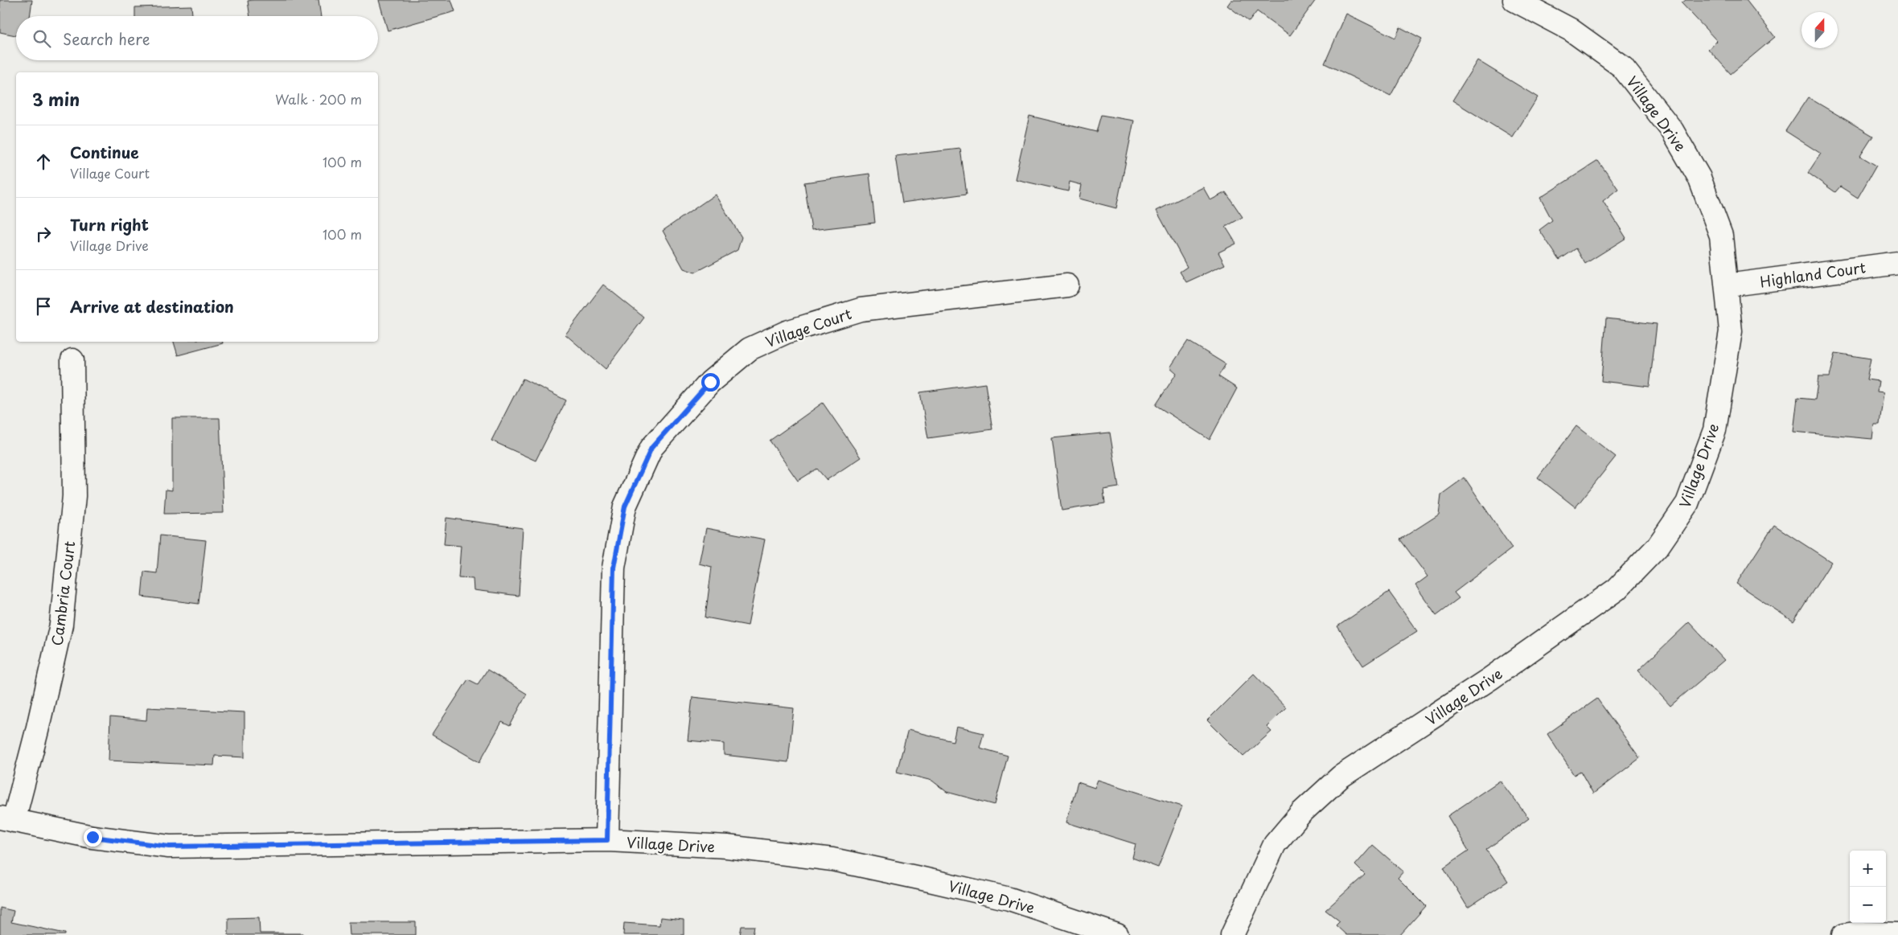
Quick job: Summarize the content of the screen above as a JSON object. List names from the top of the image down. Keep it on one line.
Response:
{"streets":{"street":["Village Drive","Highland Court","Village Court","Cambria Court"]},"crossings":[["Village Drive","Highland Court"],["Village Drive","Village Court"],["Village Drive","Cambria Court"]],"north":"top","page":{"search":"Search here","heading":["3 min","Walk · 200 m"],"list":[["Continue","Village Court","100 m"],["Turn right","Village Drive","100 m"],"Arrive at destination"],"map_buttons":["+","−"]}}
